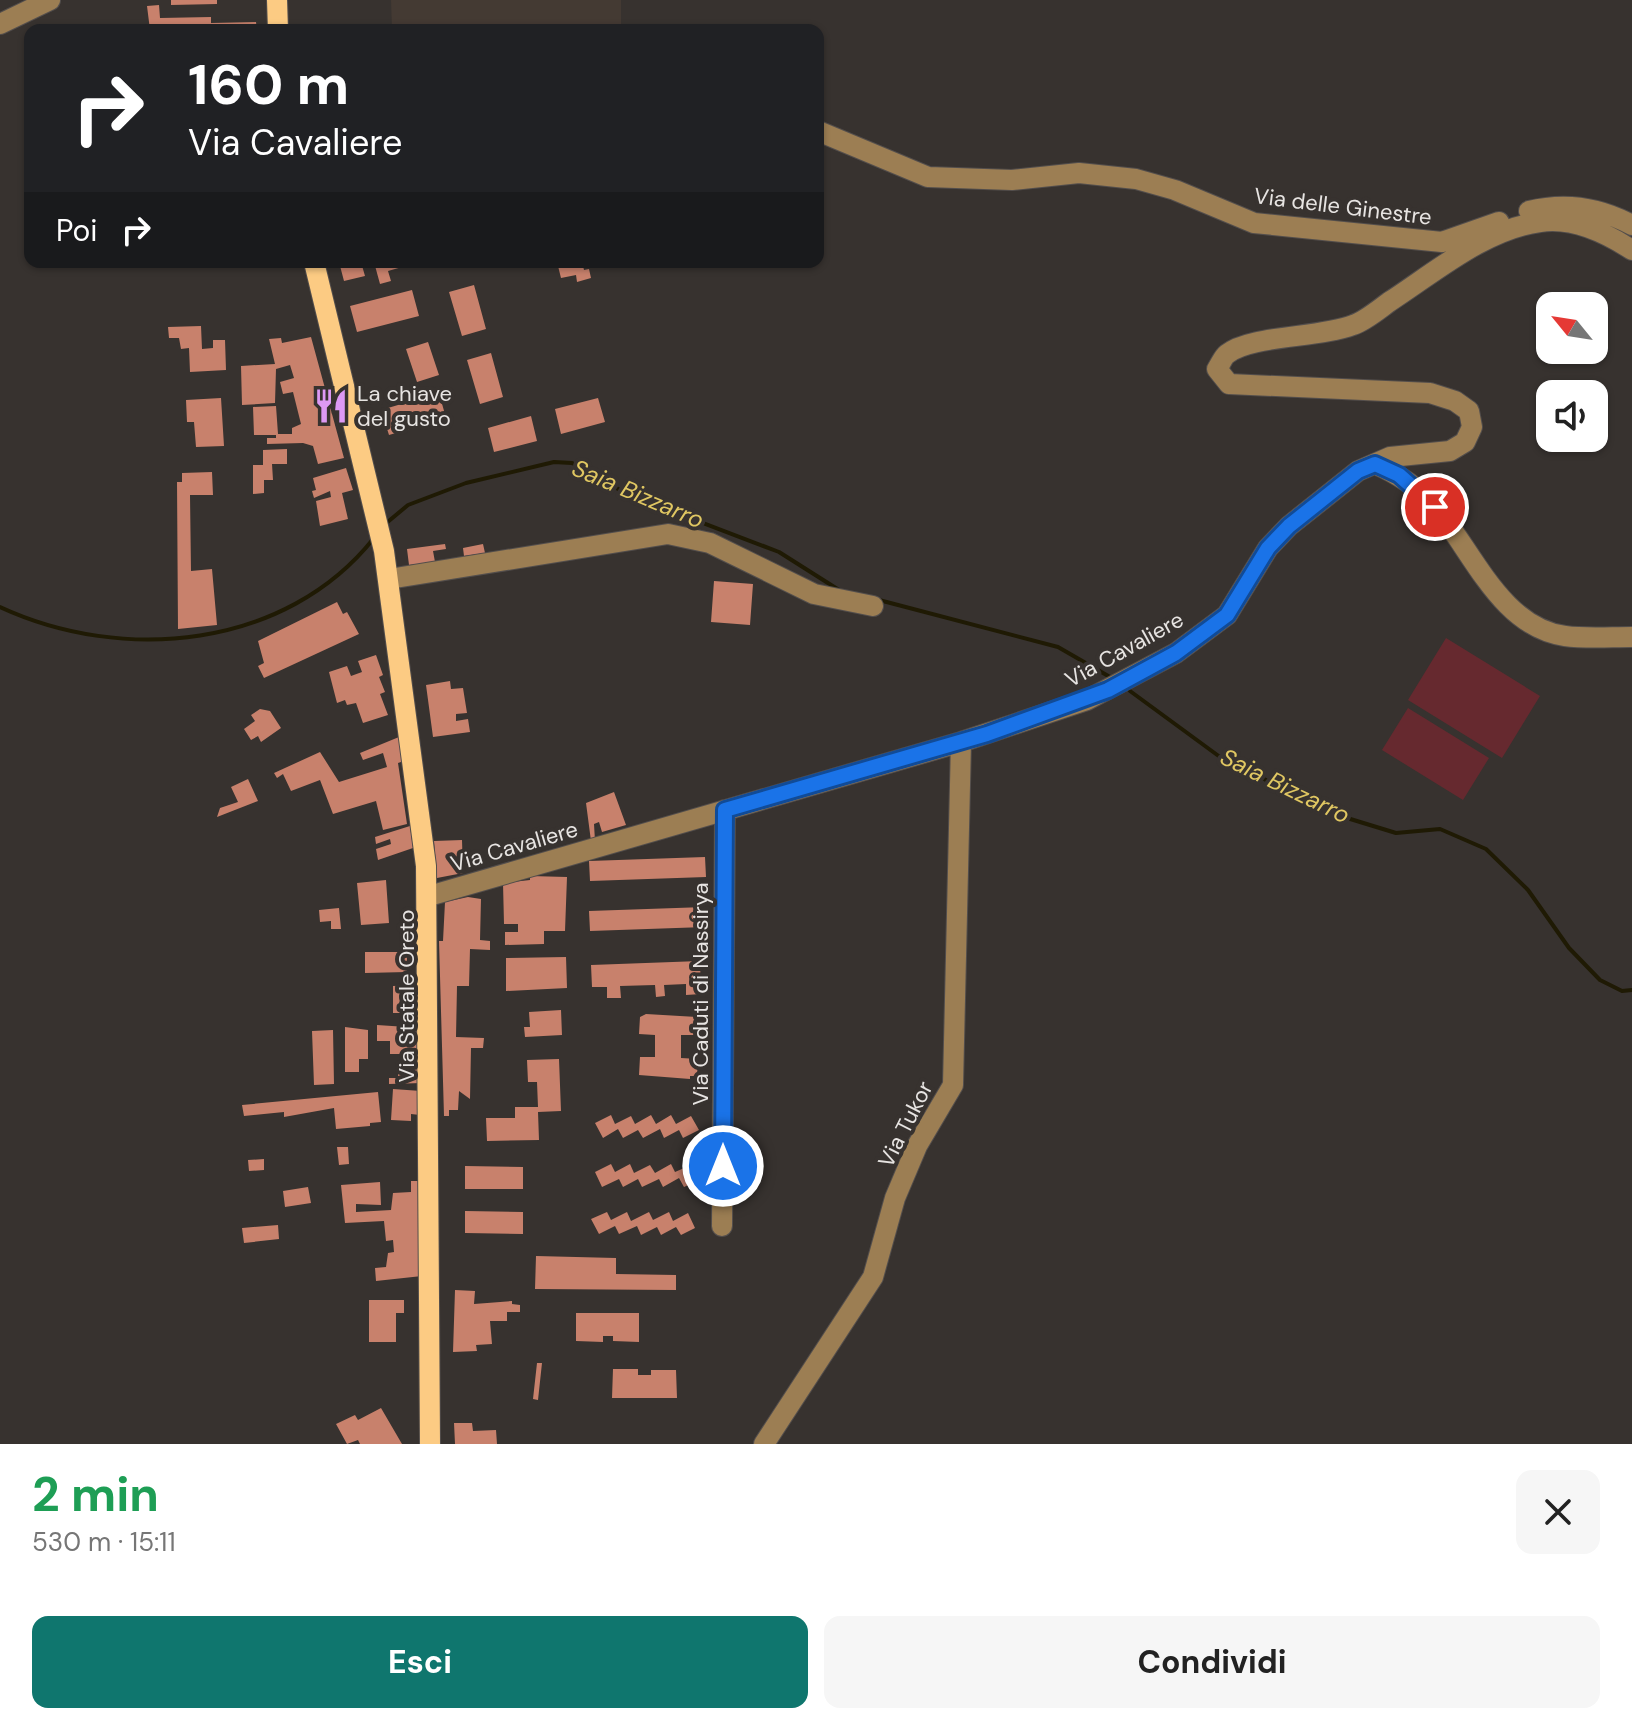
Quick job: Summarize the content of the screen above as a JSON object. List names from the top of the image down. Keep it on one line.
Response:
{"streets":{"main road":["Via Statale Oreto"],"street":["Via delle Ginestre","Via Cavaliere","Via Caduti di Nassirya","Via Tukor"]},"crossings":[["Via Cavaliere","Via Caduti di Nassirya"],["Via Cavaliere","Via Statale Oreto"],["Via Cavaliere","Via Tukor"]],"water":["Saia Bizzarro"],"places":{"restaurant":["La chiave del gusto"]},"north":"top left","page":{"turn":["160 m","Via Cavaliere"],"then":"Poi","heading":["2 min","530 m · 15:11"],"buttons":["Esci","Condividi"]}}
